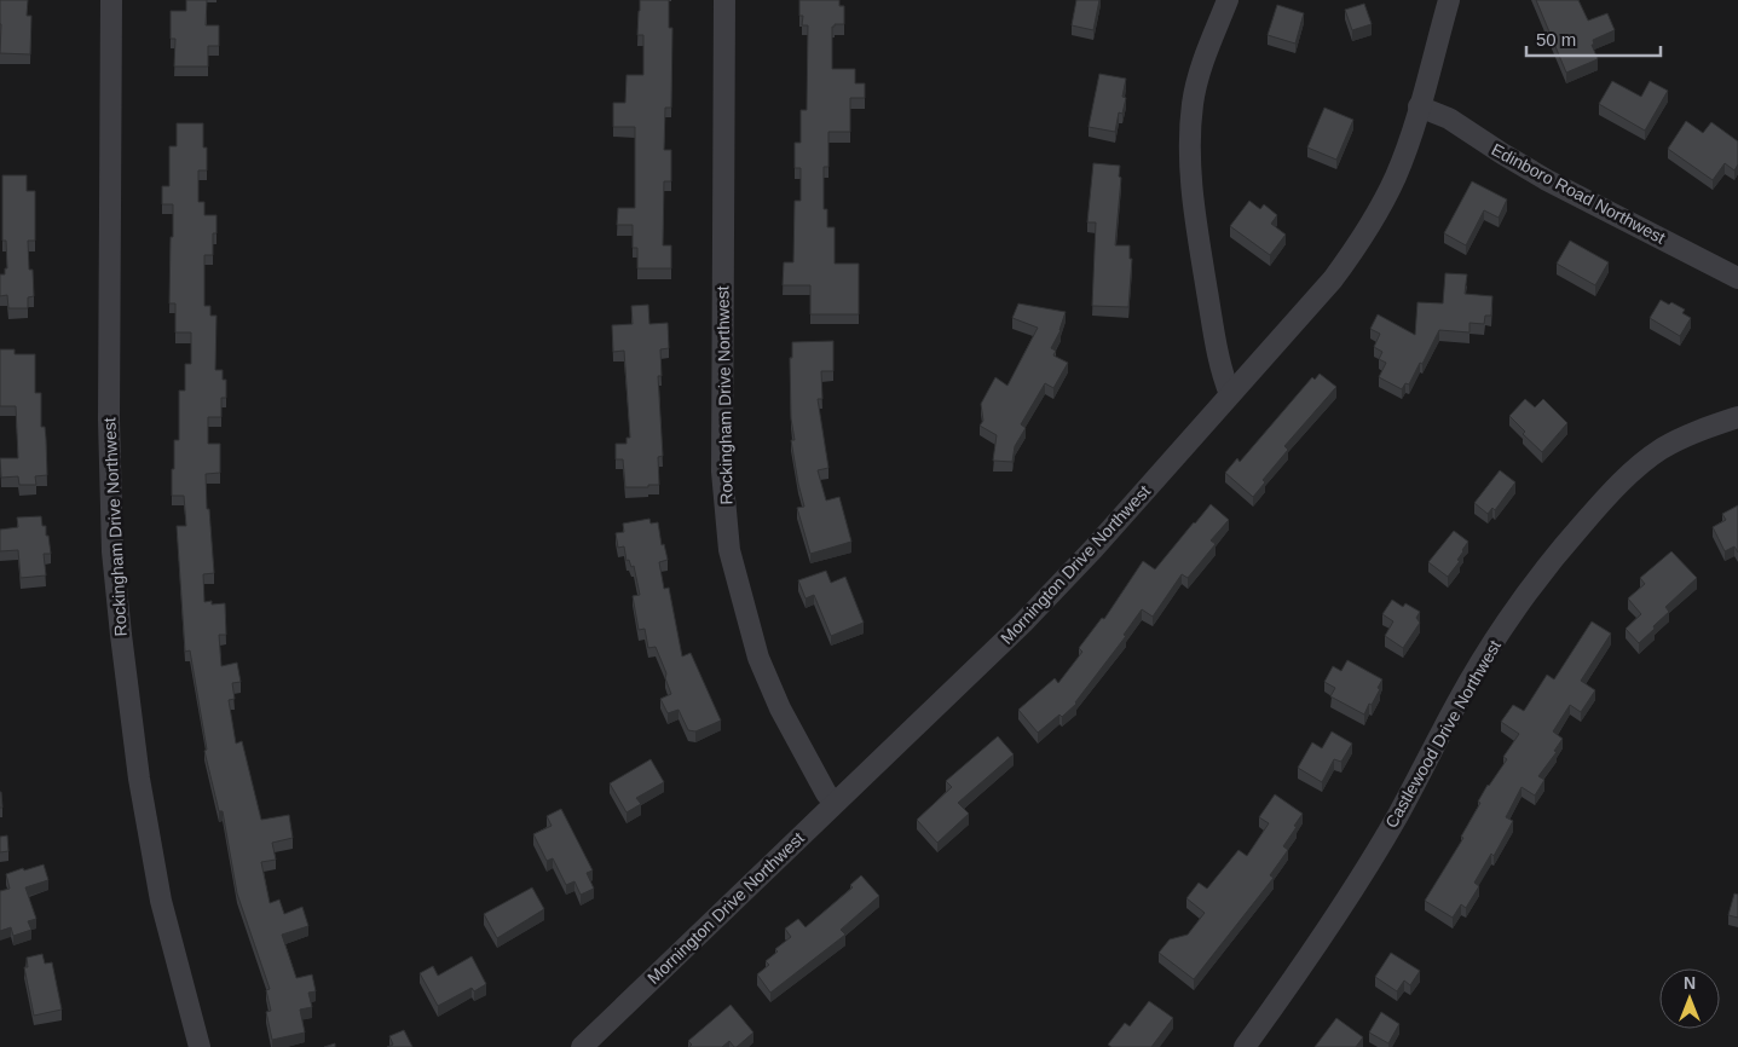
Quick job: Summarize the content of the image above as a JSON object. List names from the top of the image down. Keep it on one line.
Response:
{"streets":{"street":["Edinboro Road Northwest","Rockingham Drive Northwest","Mornington Drive Northwest","Castlewood Drive Northwest"]},"crossings":[["Edinboro Road Northwest","Mornington Drive Northwest"],["Rockingham Drive Northwest","Mornington Drive Northwest"]],"scale_bar":"50 m","north":"top"}
